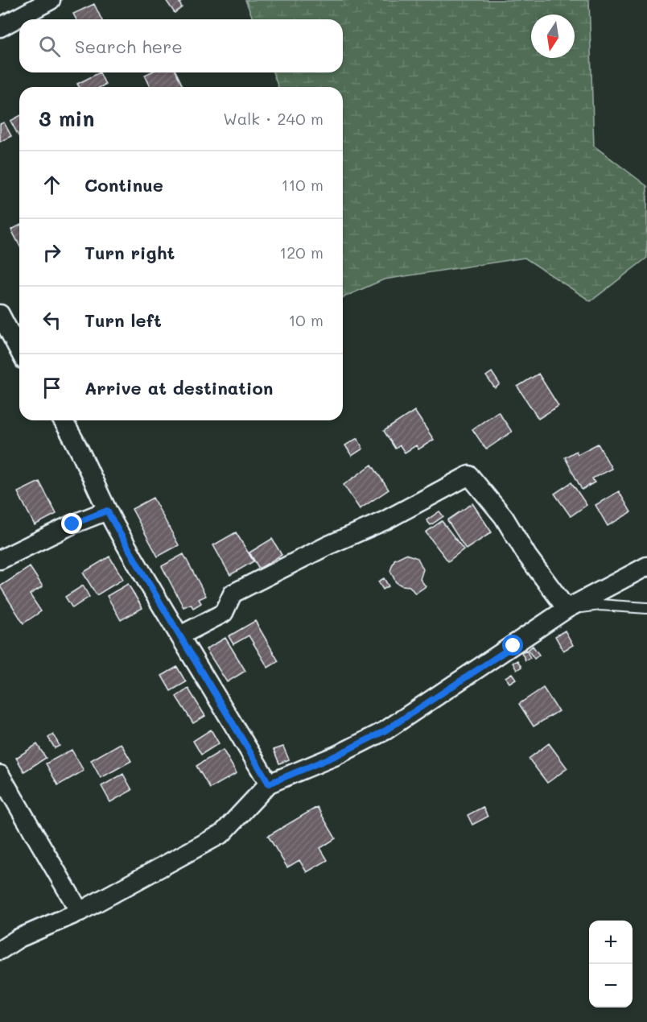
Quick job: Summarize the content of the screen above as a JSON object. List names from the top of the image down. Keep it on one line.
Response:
{"north":"bottom","page":{"search":"Search here","heading":["3 min","Walk · 240 m"],"list":[["Continue","110 m"],["Turn right","120 m"],["Turn left","10 m"],"Arrive at destination"],"map_buttons":["+","−"]}}
